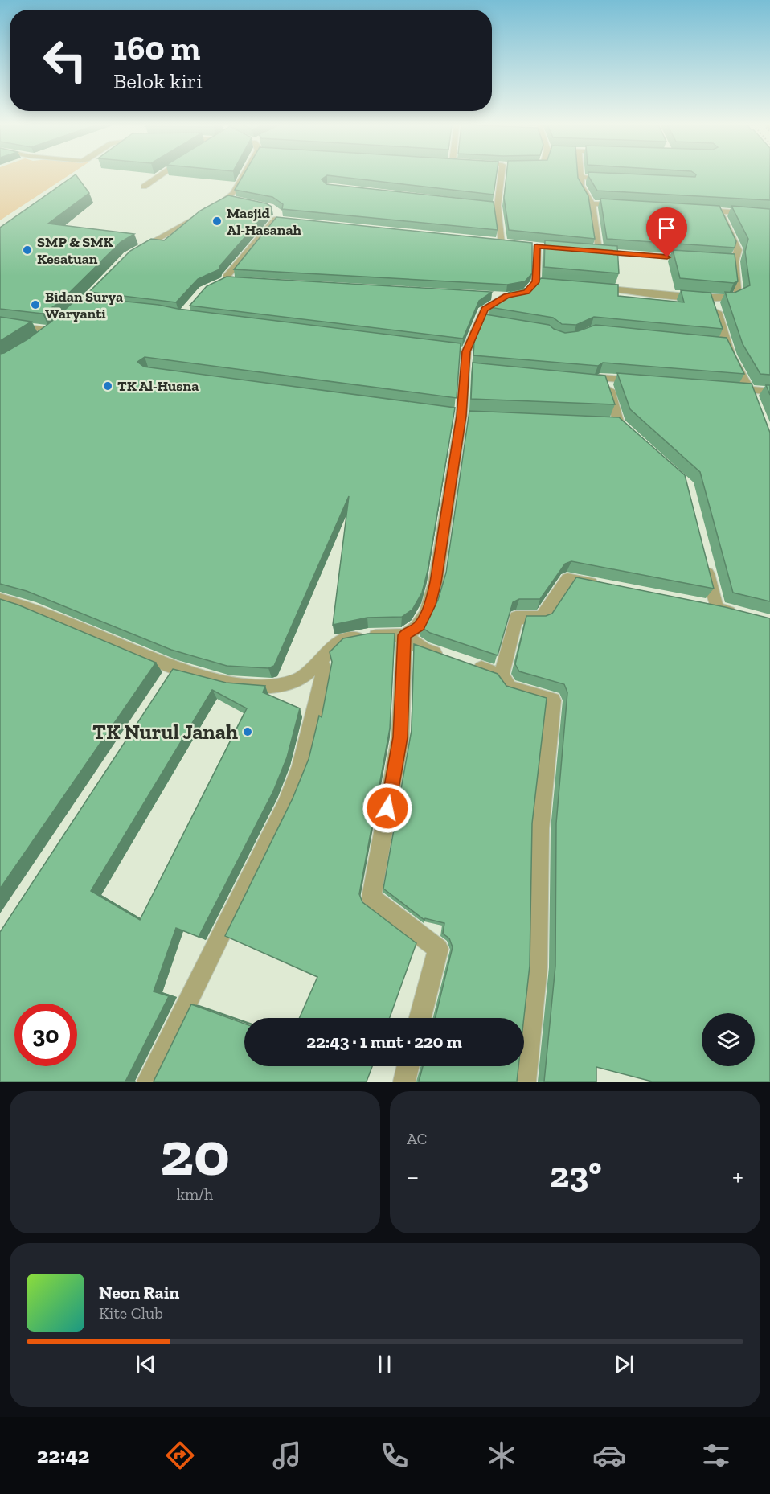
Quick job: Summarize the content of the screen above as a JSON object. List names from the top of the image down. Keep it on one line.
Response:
{"places":["Masjid Al-Hasanah","SMP & SMK Kesatuan","Bidan Surya Waryanti","TK Al-Husna","TK Nurul Janah"],"page":{"turn":["160 m","Belok kiri"],"limit":"30","trip":"22:43 · 1 mnt · 220 m","tile":[["20","km/h"],"AC"],"heat":["−","23°","+"],"song":["Neon Rain","Kite Club"],"tabs":"22:42"}}
